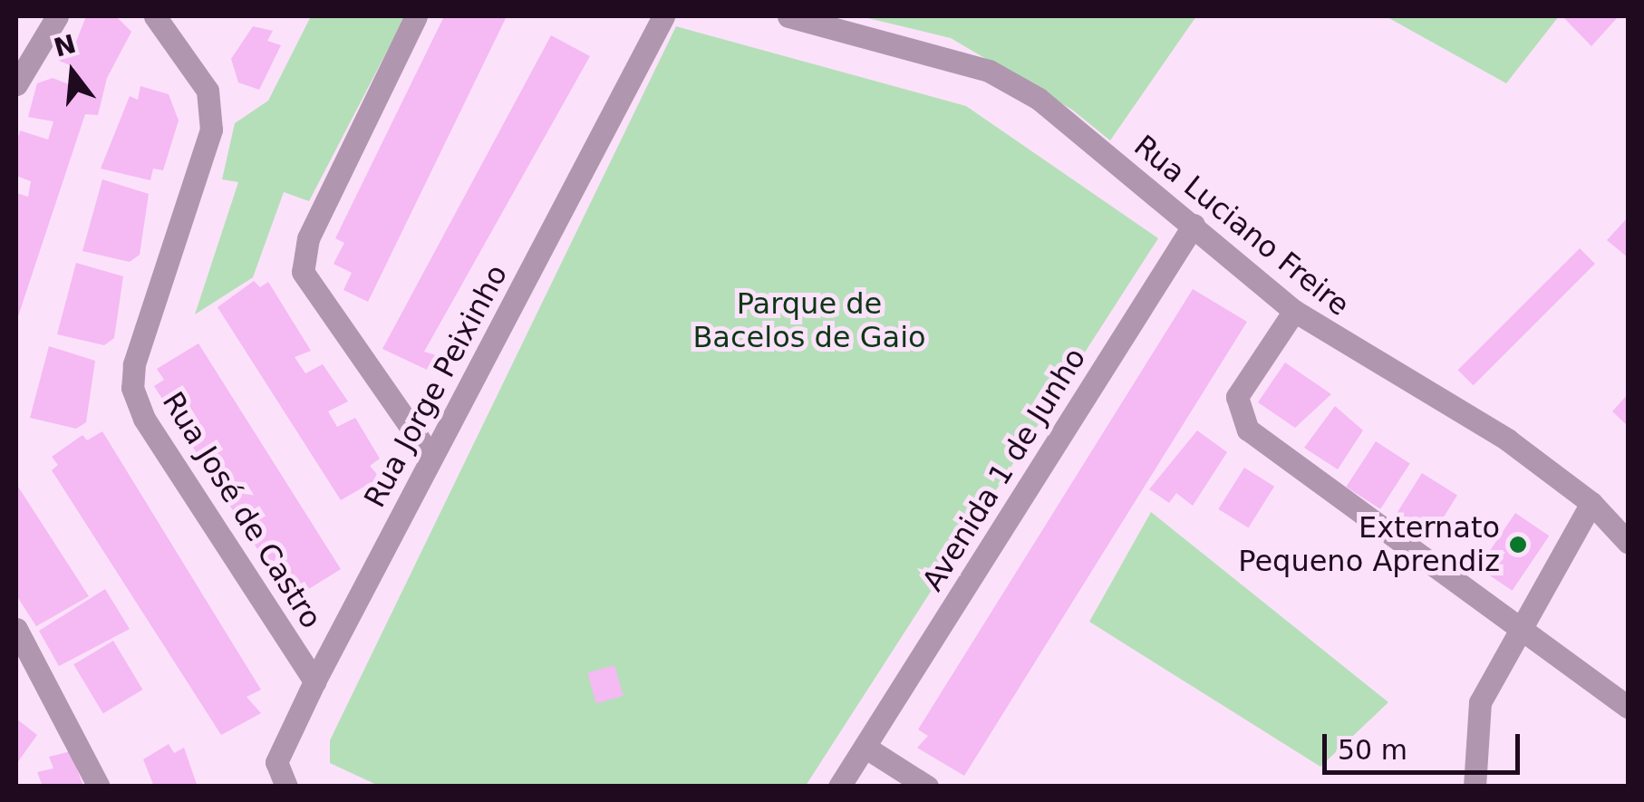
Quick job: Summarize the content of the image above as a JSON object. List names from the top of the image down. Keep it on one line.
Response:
{"streets":{"street":["Rua Luciano Freire","Rua Jorge Peixinho","Avenida 1 de Junho","Rua José de Castro"]},"crossings":[["Rua Luciano Freire","Avenida 1 de Junho"],["Rua Jorge Peixinho","Rua José de Castro"]],"parks":["Parque de Bacelos de Gaio"],"places":["Externato Pequeno Aprendiz"],"scale_bar":"50 m","north":"top"}
